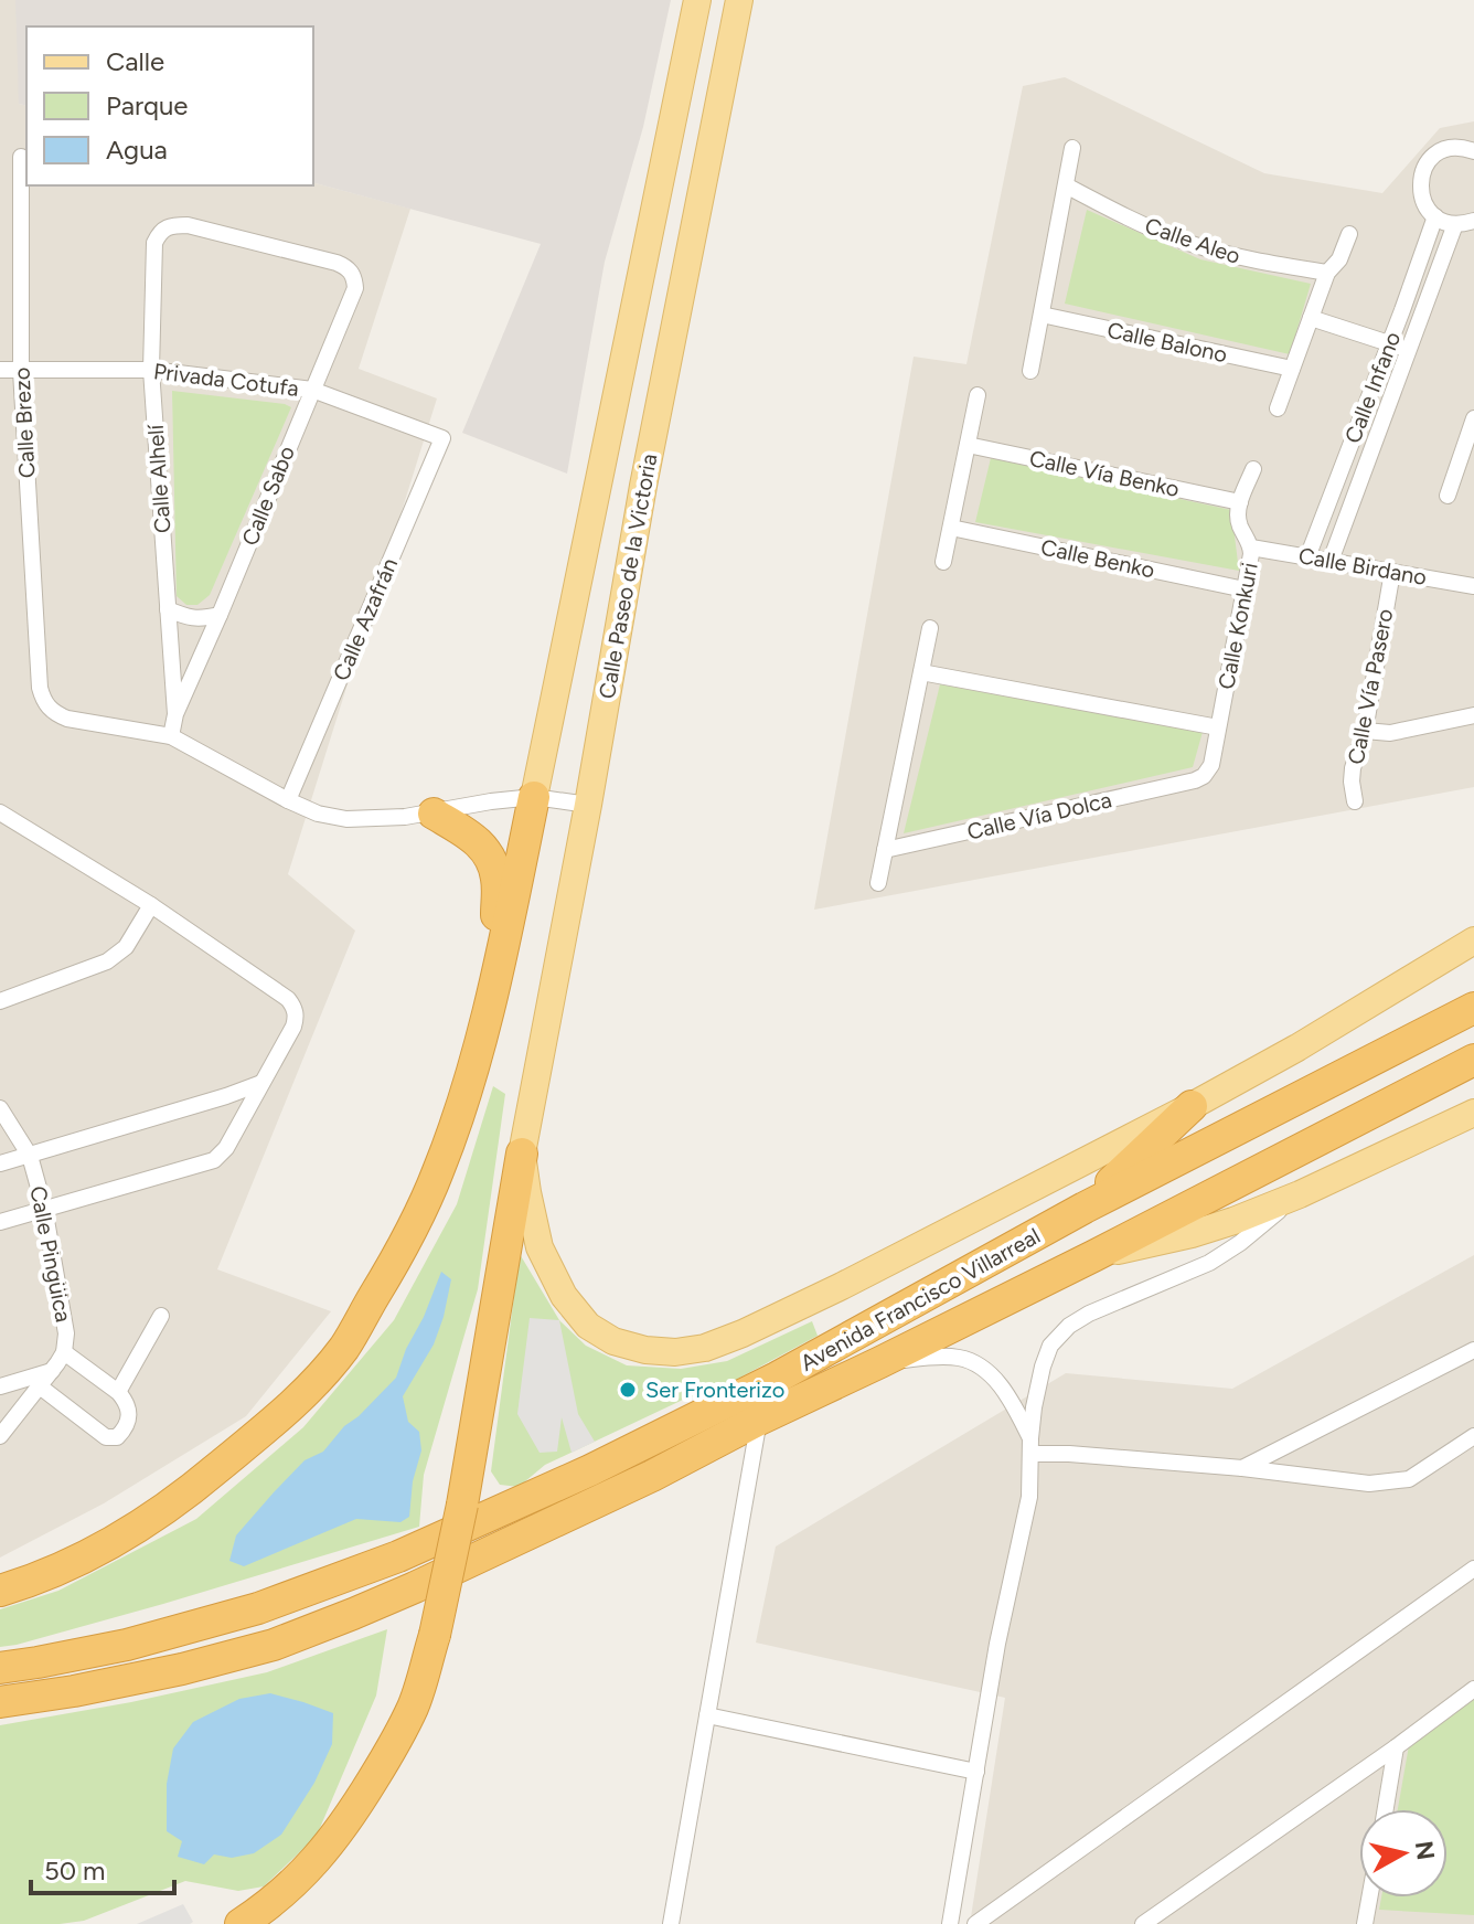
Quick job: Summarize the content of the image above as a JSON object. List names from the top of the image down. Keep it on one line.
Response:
{"streets":{"highway":["Avenida Francisco Villarreal"],"main road":["Calle Paseo de la Victoria"],"street":["Calle Aleo","Calle Balono","Privada Cotufa","Calle Infano","Calle Brezo","Calle Vía Benko","Calle Alhelí","Calle Sabo","Calle Benko","Calle Birdano","Calle Azafrán","Calle Konkuri","Calle Vía Pasero","Calle Vía Dolca","Calle Pingüica"]},"crossings":[["Privada Cotufa","Calle Brezo"],["Privada Cotufa","Calle Alhelí"],["Privada Cotufa","Calle Sabo"],["Privada Cotufa","Calle Azafrán"],["Calle Infano","Calle Birdano"],["Calle Brezo","Calle Sabo"],["Calle Vía Benko","Calle Konkuri"],["Calle Alhelí","Calle Sabo"],["Calle Benko","Calle Konkuri"],["Calle Birdano","Calle Konkuri"],["Calle Birdano","Calle Vía Pasero"],["Calle Konkuri","Calle Vía Dolca"]],"places":["Ser Fronterizo"],"legend":["Calle","Parque","Agua"],"scale_bar":"50 m","north":"right"}
